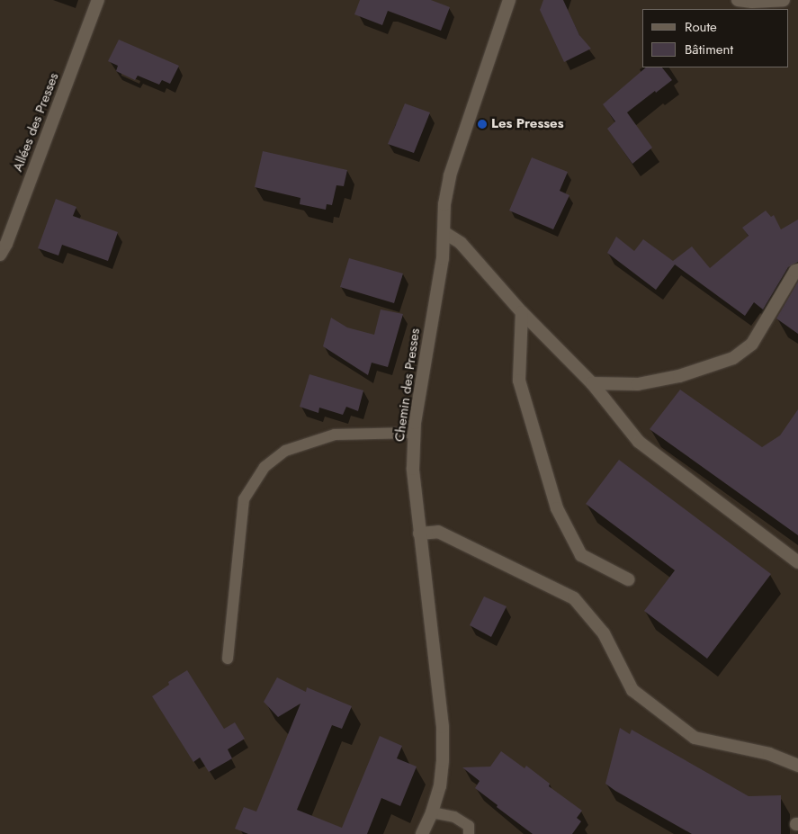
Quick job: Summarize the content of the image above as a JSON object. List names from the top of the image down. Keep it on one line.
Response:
{"streets":{"street":["Allées des Presses","Chemin des Presses"]},"places":["Les Presses"],"legend":["Route","Bâtiment"]}
